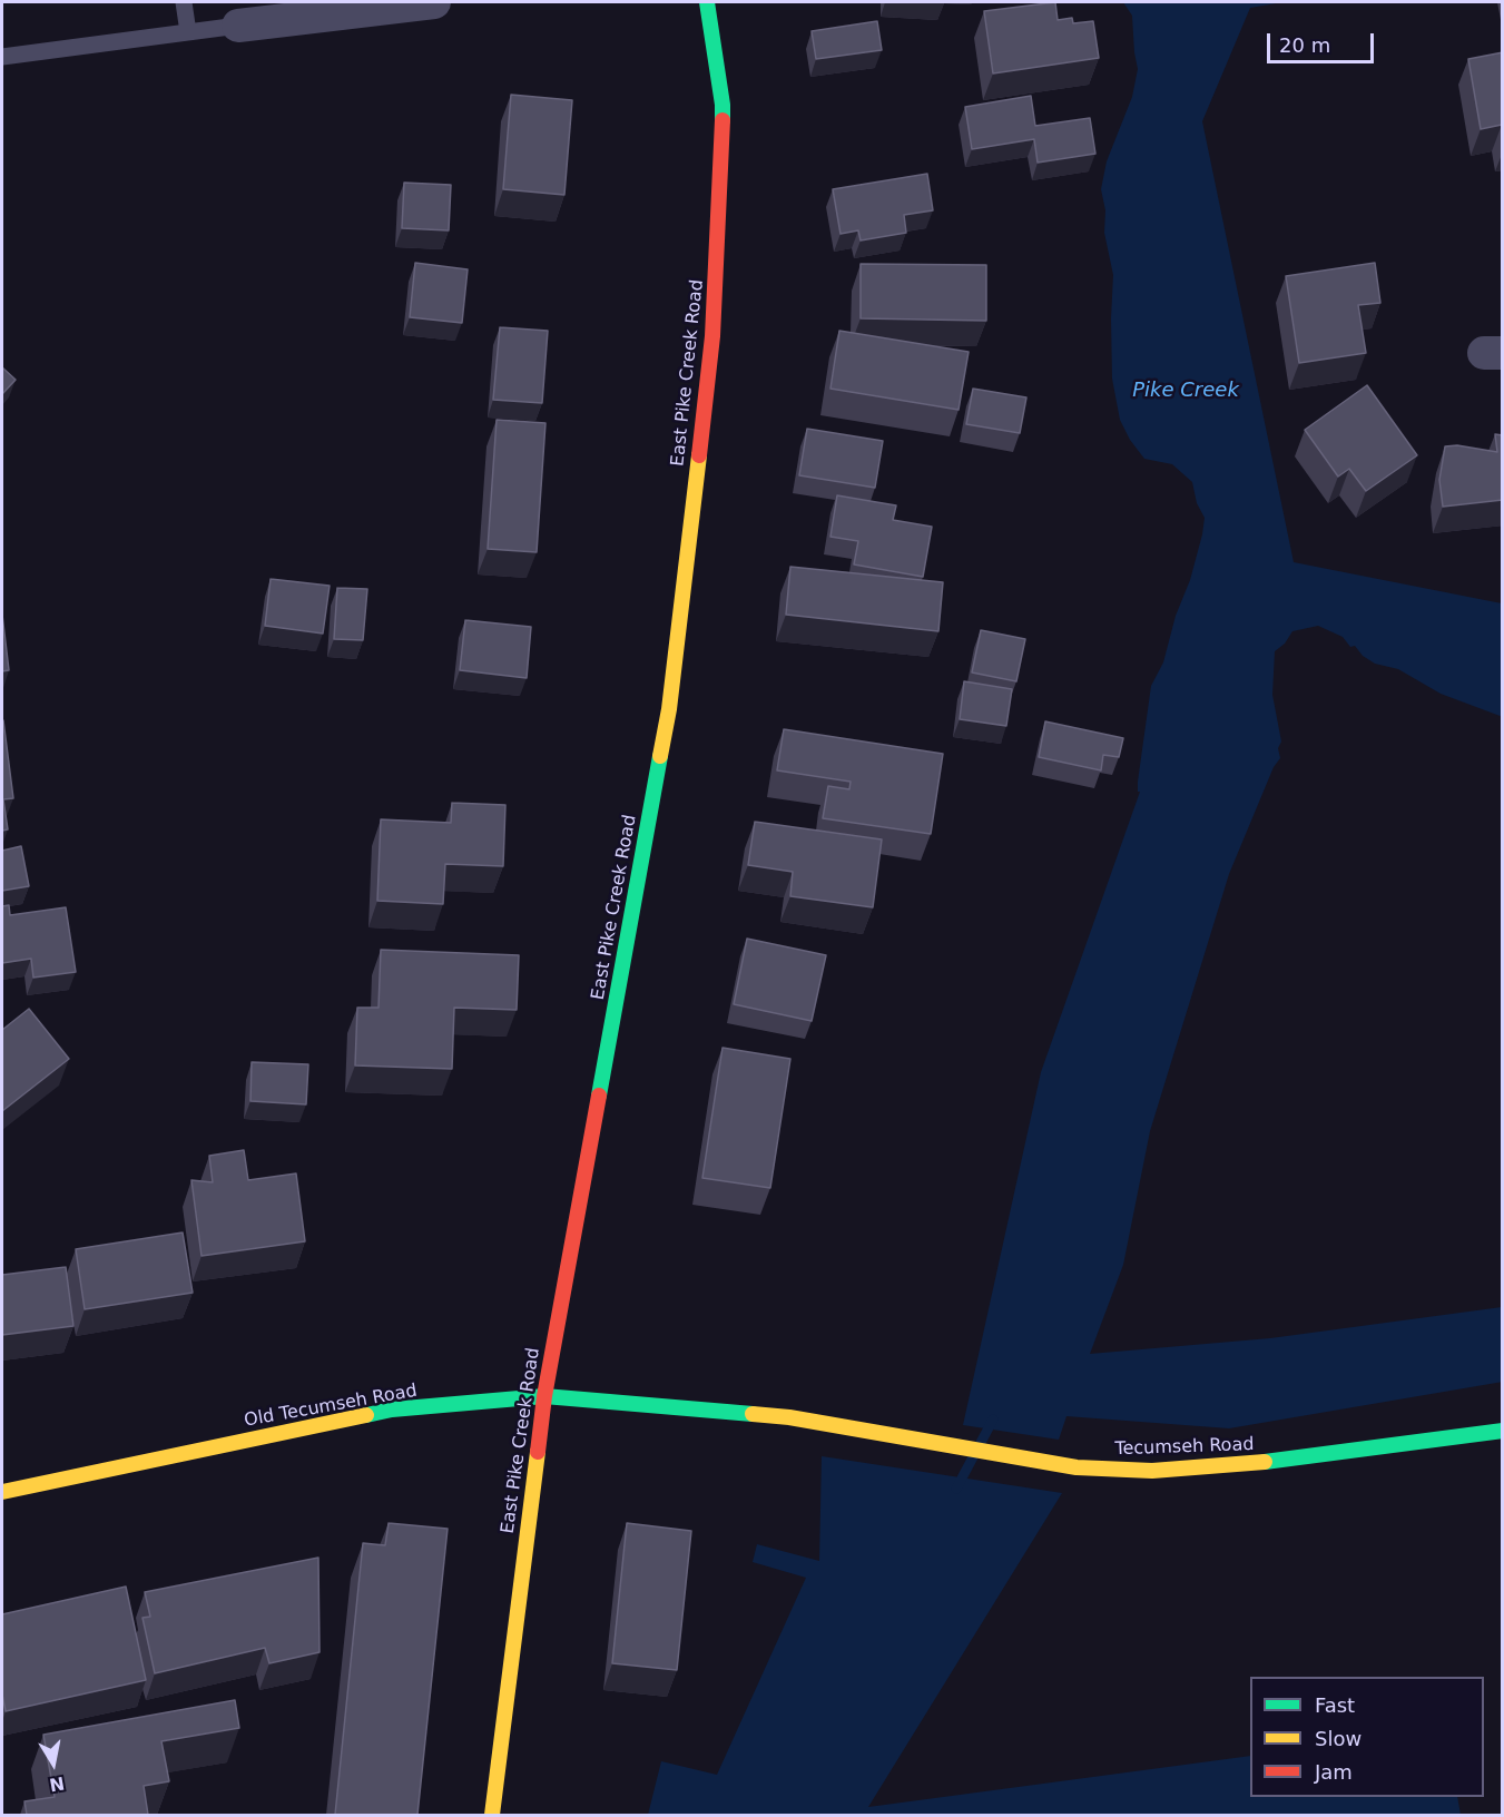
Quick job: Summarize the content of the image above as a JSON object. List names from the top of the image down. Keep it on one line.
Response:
{"streets":{"street":["East Pike Creek Road","Old Tecumseh Road","Tecumseh Road"]},"crossings":[["East Pike Creek Road","Old Tecumseh Road"],["Old Tecumseh Road","Tecumseh Road"]],"water":["Pike Creek"],"legend":["Fast","Slow","Jam"],"scale_bar":"20 m","north":"bottom"}
